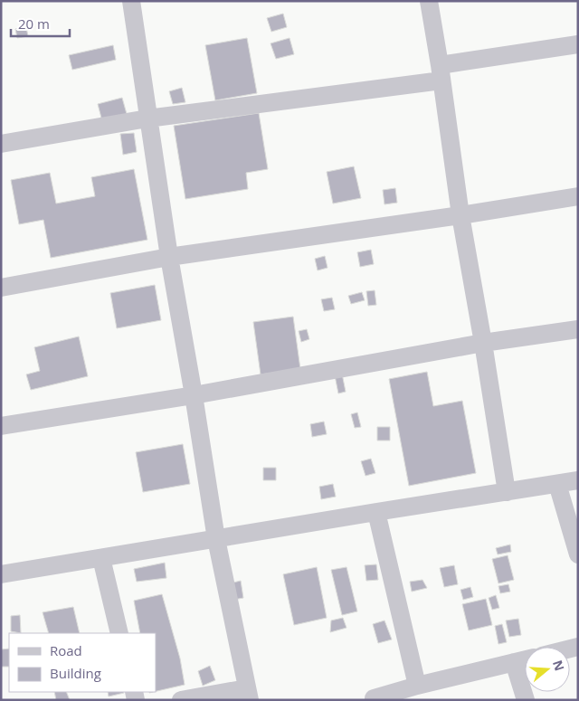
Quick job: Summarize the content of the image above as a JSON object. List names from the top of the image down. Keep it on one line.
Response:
{"legend":["Road","Building"],"scale_bar":"20 m","north":"right"}
